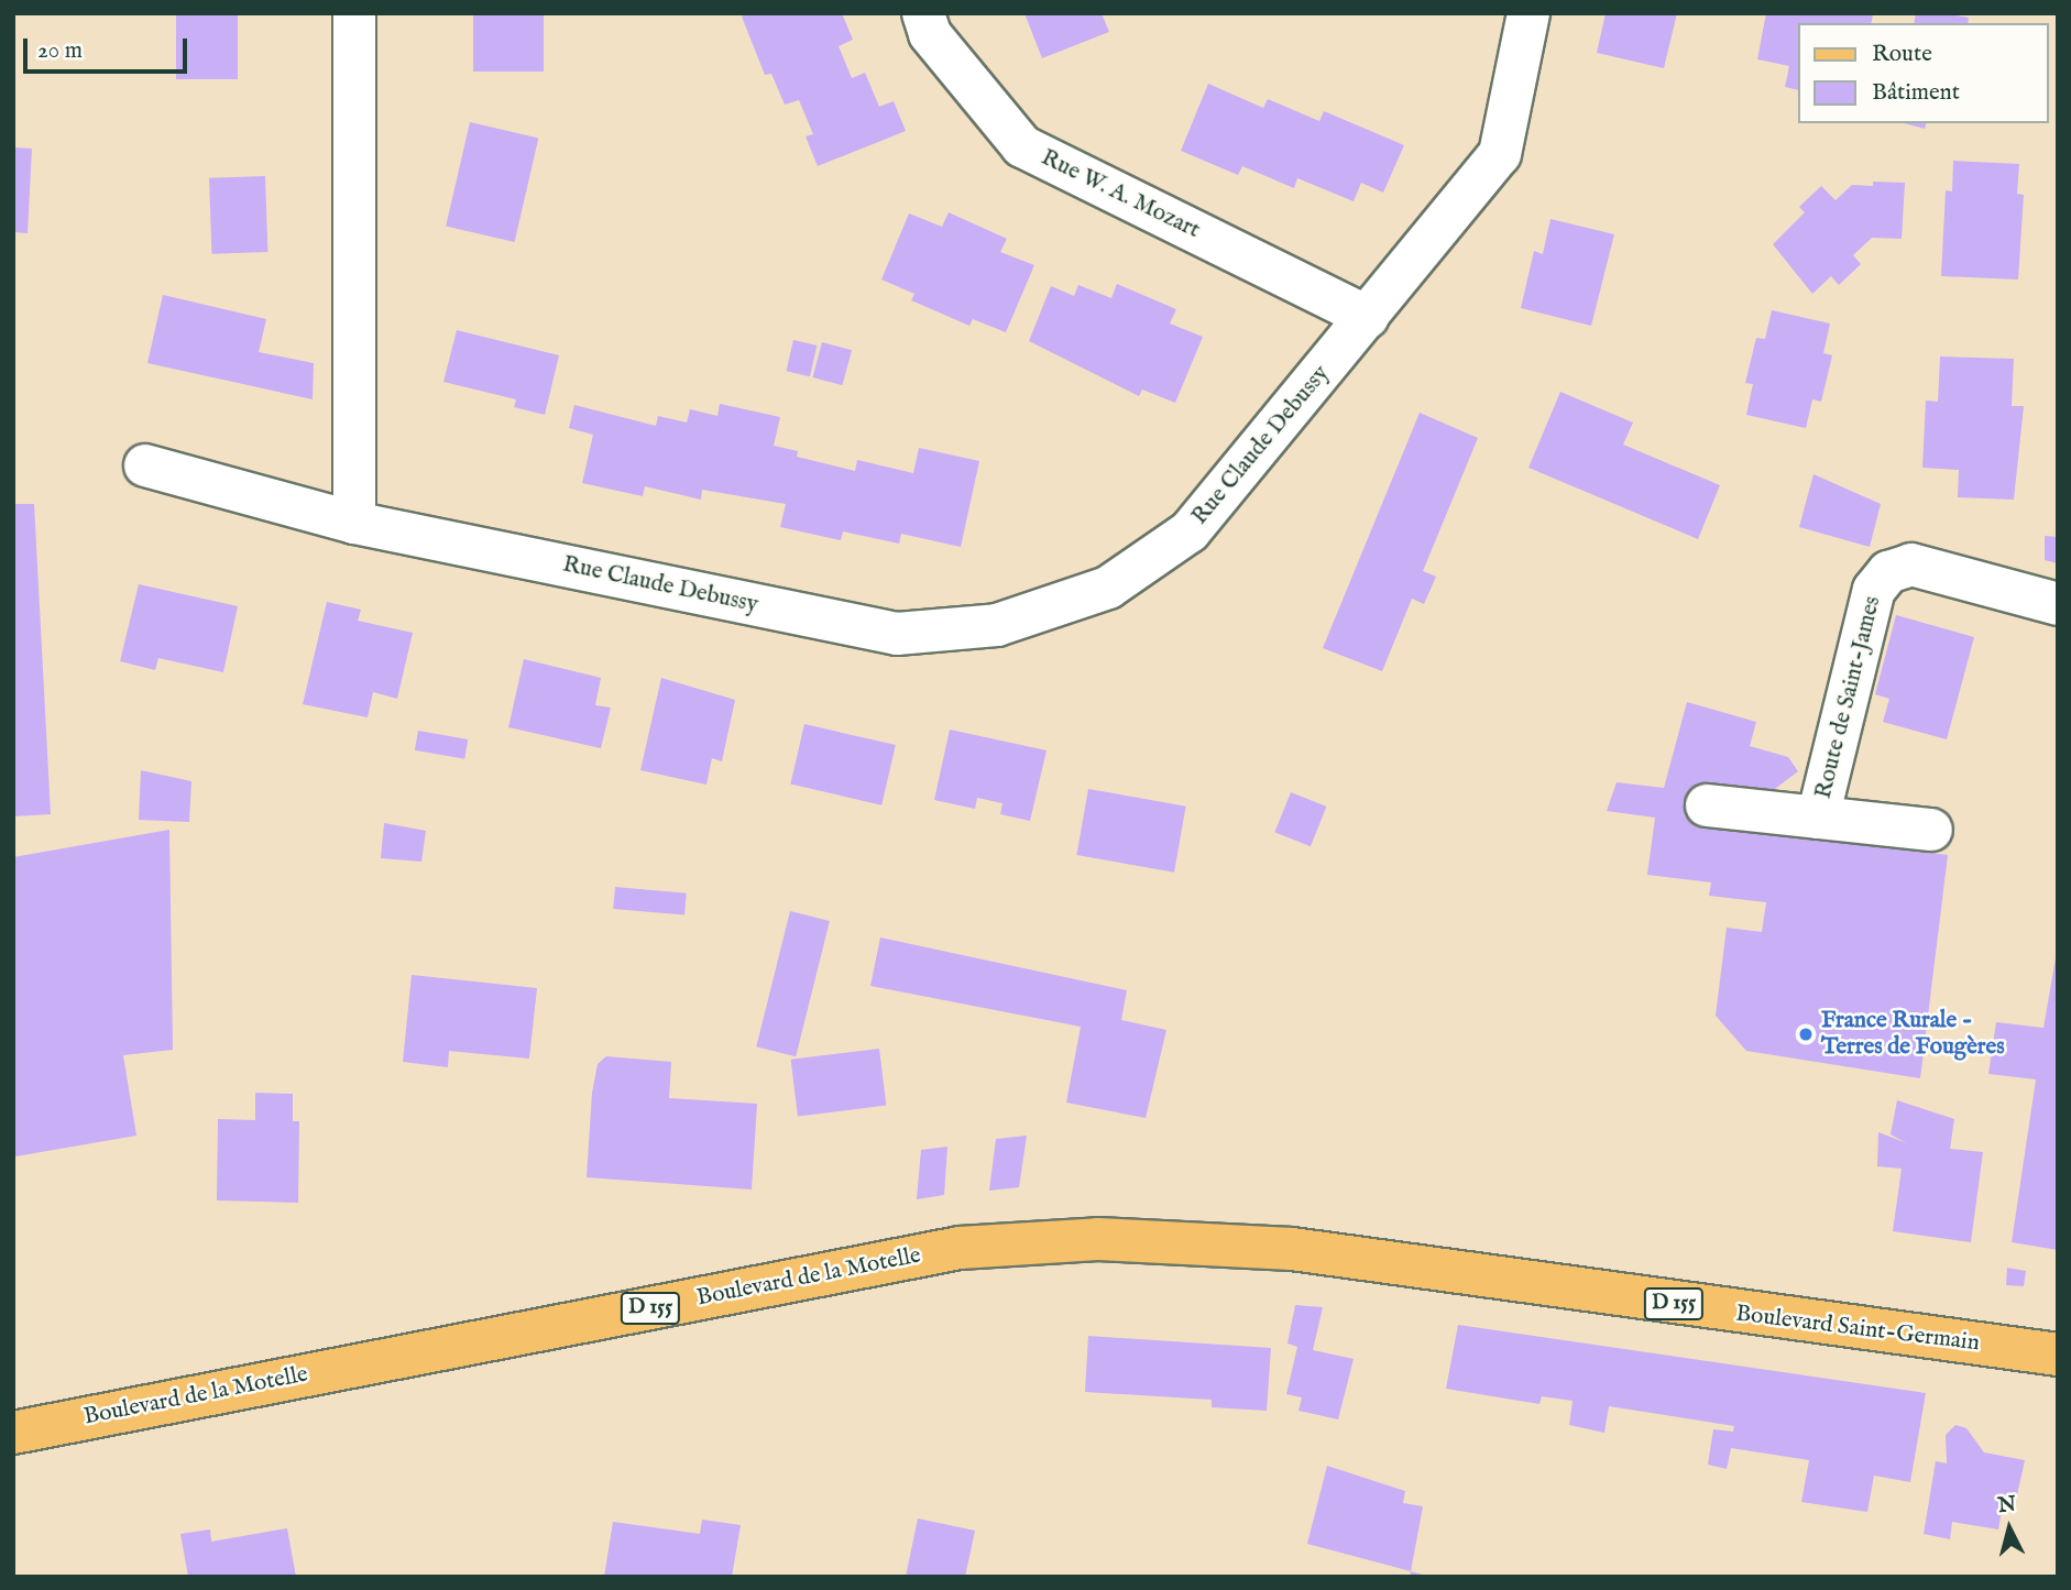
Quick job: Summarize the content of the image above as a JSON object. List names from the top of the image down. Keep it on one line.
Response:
{"streets":{"main road":["Boulevard de la Motelle","D 155","Boulevard Saint-Germain"],"street":["Rue W. A. Mozart","Rue Claude Debussy","Route de Saint-James"]},"crossings":[["Rue W. A. Mozart","Rue Claude Debussy"],["Boulevard de la Motelle","Boulevard Saint-Germain"]],"places":["France Rurale - Terres de Fougères"],"legend":["Route","Bâtiment"],"scale_bar":"20 m","north":"top"}
